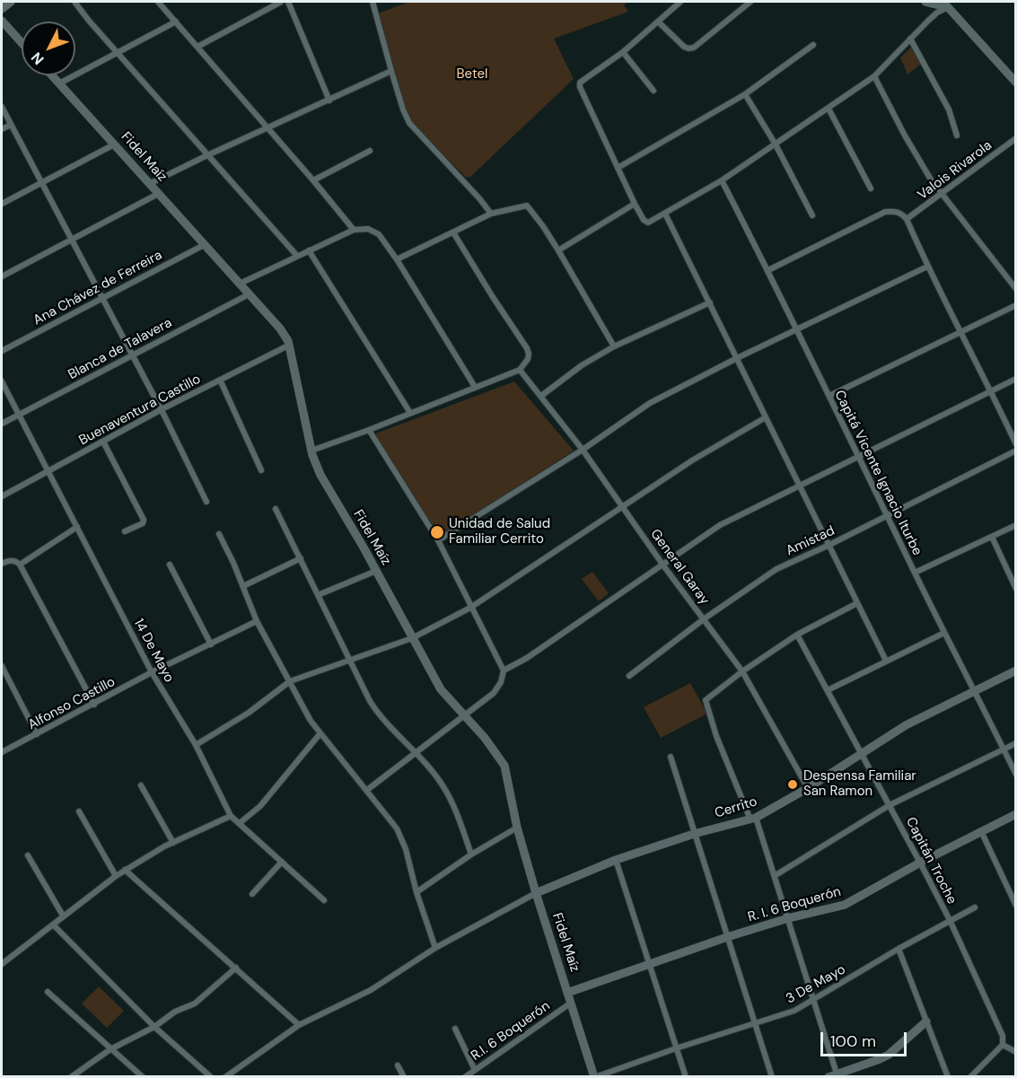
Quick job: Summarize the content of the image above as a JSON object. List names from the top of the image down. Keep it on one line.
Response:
{"streets":{"street":["Fidel Maíz","Valois Rivarola","Ana Chávez de Ferreira","Blanca de Talavera","Buenaventura Castillo","Capitá Vicente Ignacio Iturbe","Amistad","General Garay","14 De Mayo","Alfonso Castillo","Cerrito","Capitán Troche","R. I. 6 Boquerón","3 De Mayo","R.I. 6 Boquerón"]},"crossings":[["Fidel Maíz","Ana Chávez de Ferreira"],["Fidel Maíz","Blanca de Talavera"],["Fidel Maíz","Buenaventura Castillo"],["Fidel Maíz","Cerrito"],["Fidel Maíz","R. I. 6 Boquerón"],["Fidel Maíz","3 De Mayo"],["Fidel Maíz","R.I. 6 Boquerón"],["Blanca de Talavera","14 De Mayo"],["Buenaventura Castillo","14 De Mayo"],["Capitá Vicente Ignacio Iturbe","Amistad"],["Capitá Vicente Ignacio Iturbe","Cerrito"],["Amistad","General Garay"],["General Garay","Cerrito"],["14 De Mayo","Alfonso Castillo"],["Cerrito","Capitán Troche"],["Capitán Troche","R. I. 6 Boquerón"],["Capitán Troche","3 De Mayo"]],"parks":["Betel"],"places":["Unidad de Salud Familiar Cerrito","Despensa Familiar San Ramon"],"scale_bar":"100 m","north":"bottom left"}
